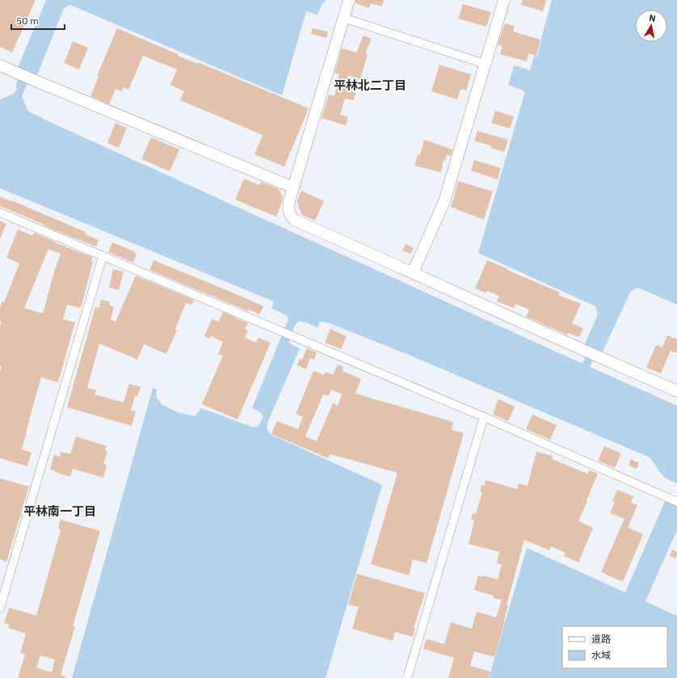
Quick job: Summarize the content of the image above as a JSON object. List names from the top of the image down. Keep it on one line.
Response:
{"districts":["平林北二丁目","平林南一丁目"],"legend":["道路","水域"],"scale_bar":"50 m","north":"top"}
